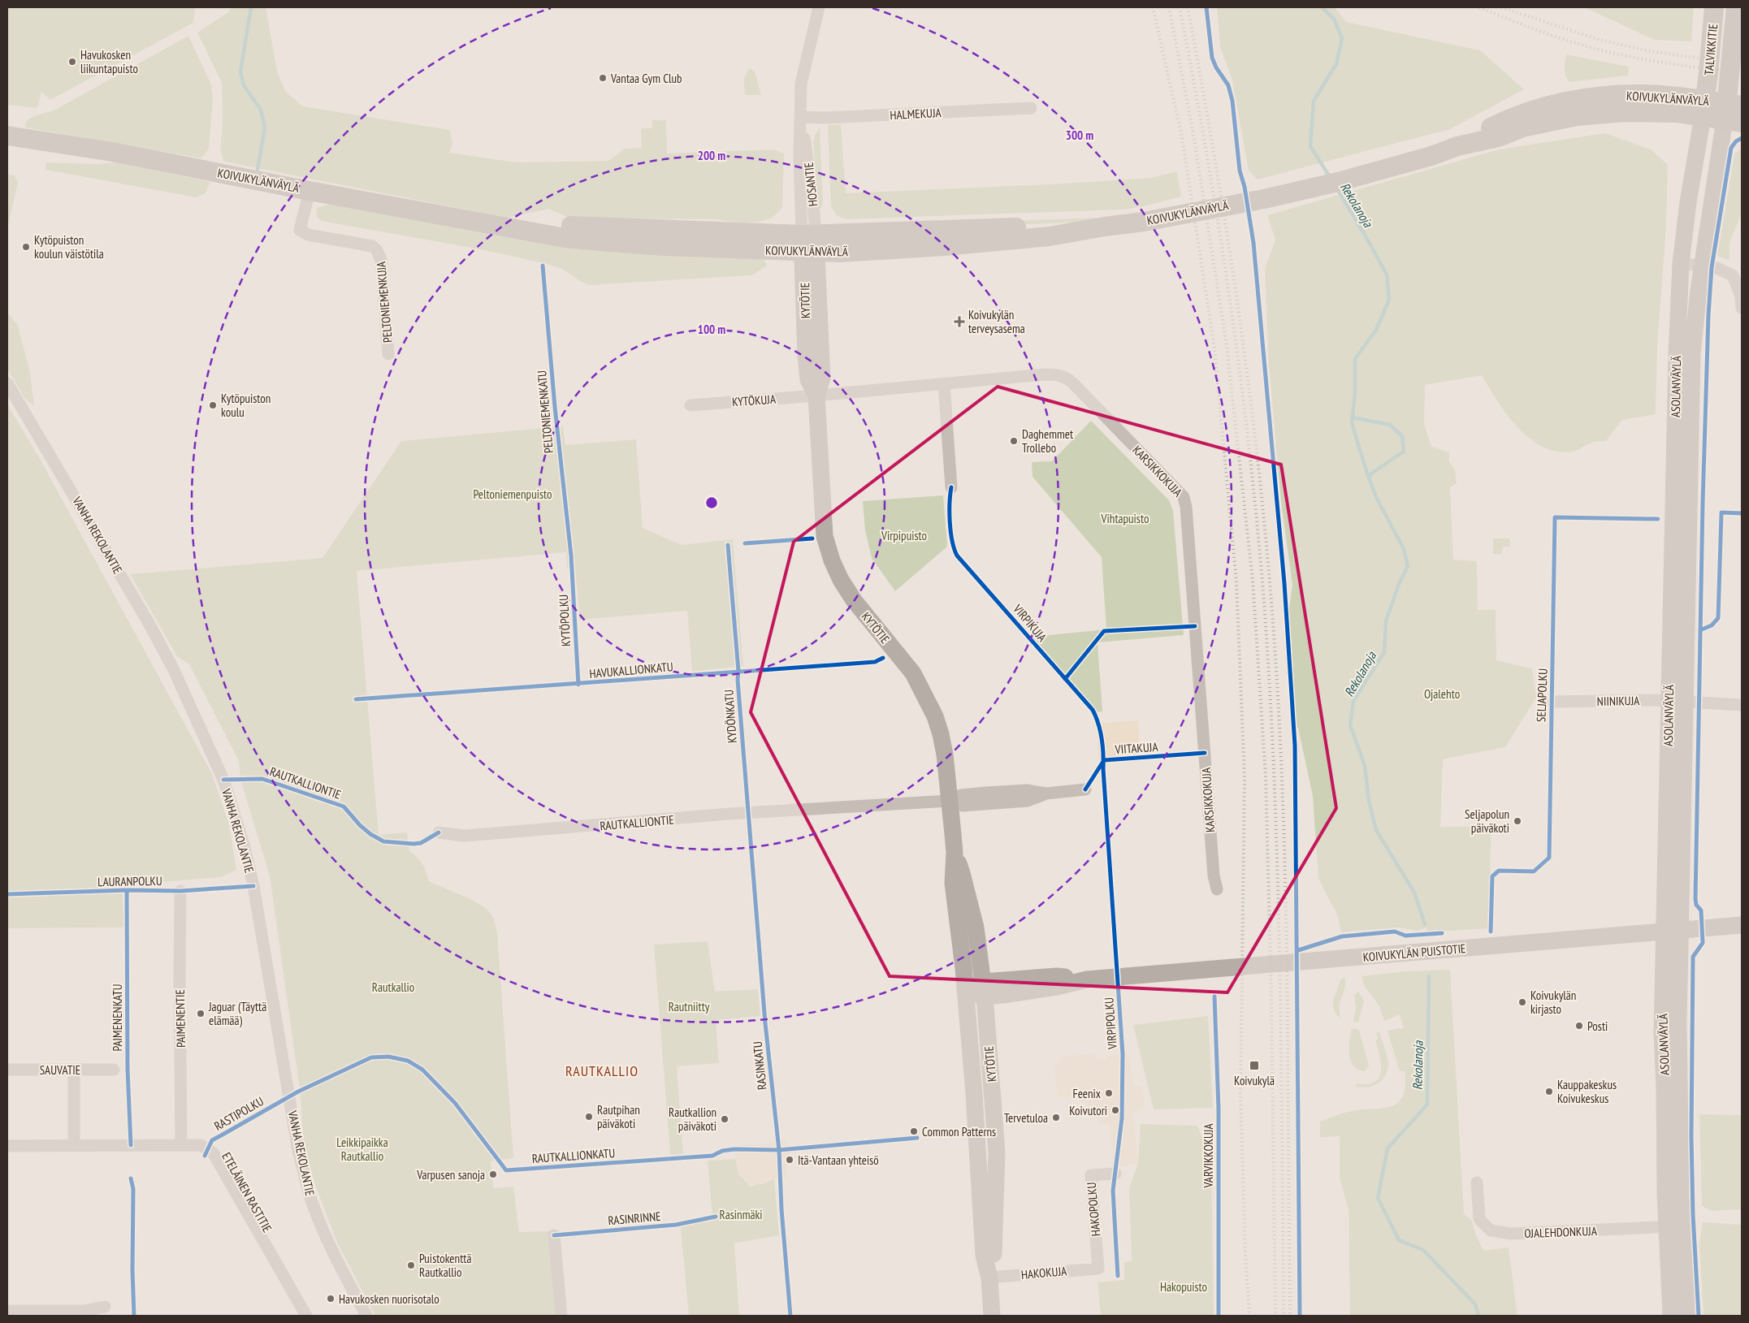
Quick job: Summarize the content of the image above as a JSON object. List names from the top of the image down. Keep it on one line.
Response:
{"streets":{"main road":["TALVIKKITIE","KOIVUKYLÄNVÄYLÄ"],"street":["HALMEKUJA","HOSANTIE","KYTÖTIE","PELTONIEMENKUJA","ASOLANVÄYLÄ","KYTÖKUJA","KARSIKKOKUJA","VANHA REKOLANTIE","NIINIKUJA","RAUTKALLIONTIE","KOIVUKYLÄN PUISTOTIE","PAIMENENTIE","SAUVATIE","ETELÄINEN RASTITIE","HAKOPOLKU","OJALEHDONKUJA","HAKOKUJA"],"cycle path":["PELTONIEMENKATU","VIRPIKUJA","HAVUKALLIONKATU","SELJAPOLKU","KYDÖNKATU","VIITAKUJA","LAURANPOLKU","RASTIPOLKU","VARVIKKOKUJA","RASINRINNE"]},"crossings":[["TALVIKKITIE","KOIVUKYLÄNVÄYLÄ"],["TALVIKKITIE","ASOLANVÄYLÄ"],["KOIVUKYLÄNVÄYLÄ","HOSANTIE"],["KOIVUKYLÄNVÄYLÄ","KYTÖTIE"],["KOIVUKYLÄNVÄYLÄ","PELTONIEMENKUJA"],["KOIVUKYLÄNVÄYLÄ","ASOLANVÄYLÄ"],["HALMEKUJA","HOSANTIE"],["HOSANTIE","KYTÖTIE"],["KYTÖTIE","KYTÖKUJA"],["KYTÖTIE","KARSIKKOKUJA"],["KYTÖTIE","RAUTKALLIONTIE"],["KYTÖTIE","KOIVUKYLÄN PUISTOTIE"],["KYTÖTIE","HAKOKUJA"],["ASOLANVÄYLÄ","NIINIKUJA"],["ASOLANVÄYLÄ","KOIVUKYLÄN PUISTOTIE"],["ASOLANVÄYLÄ","OJALEHDONKUJA"],["KYTÖKUJA","KARSIKKOKUJA"],["PAIMENENTIE","ETELÄINEN RASTITIE"],["HAKOPOLKU","HAKOKUJA"]],"districts":["RAUTKALLIO"],"water":["Rekolanoja"],"parks":["Peltoniemenpuisto","Vihtapuisto","Virpipuisto","Ojalehto","Rautkallio","Rautniitty","Leikkipaikka Rautkallio","Rasinmäki","Hakopuisto"],"places":{"other":["Havukosken liikuntapuisto","Vantaa Gym Club","Kytöpuiston koulun väistötila","Kytöpuiston koulu","Daghemmet Trollebo","Seljapolun päiväkoti","Koivukylän kirjasto","Jaguar (Täyttä elämää)","Posti","Kauppakeskus Koivukeskus","Feenix","Koivutori","Rautpihan päiväkoti","Tervetuloa","Rautkallion päiväkoti","Common Patterns","Itä-Vantaan yhteisö","Varpusen sanoja","Puistokenttä Rautkallio","Havukosken nuorisotalo"],"health":["Koivukylän terveysasema"],"transit":["Koivukylä"]},"rings":["300 m","200 m","100 m"]}
